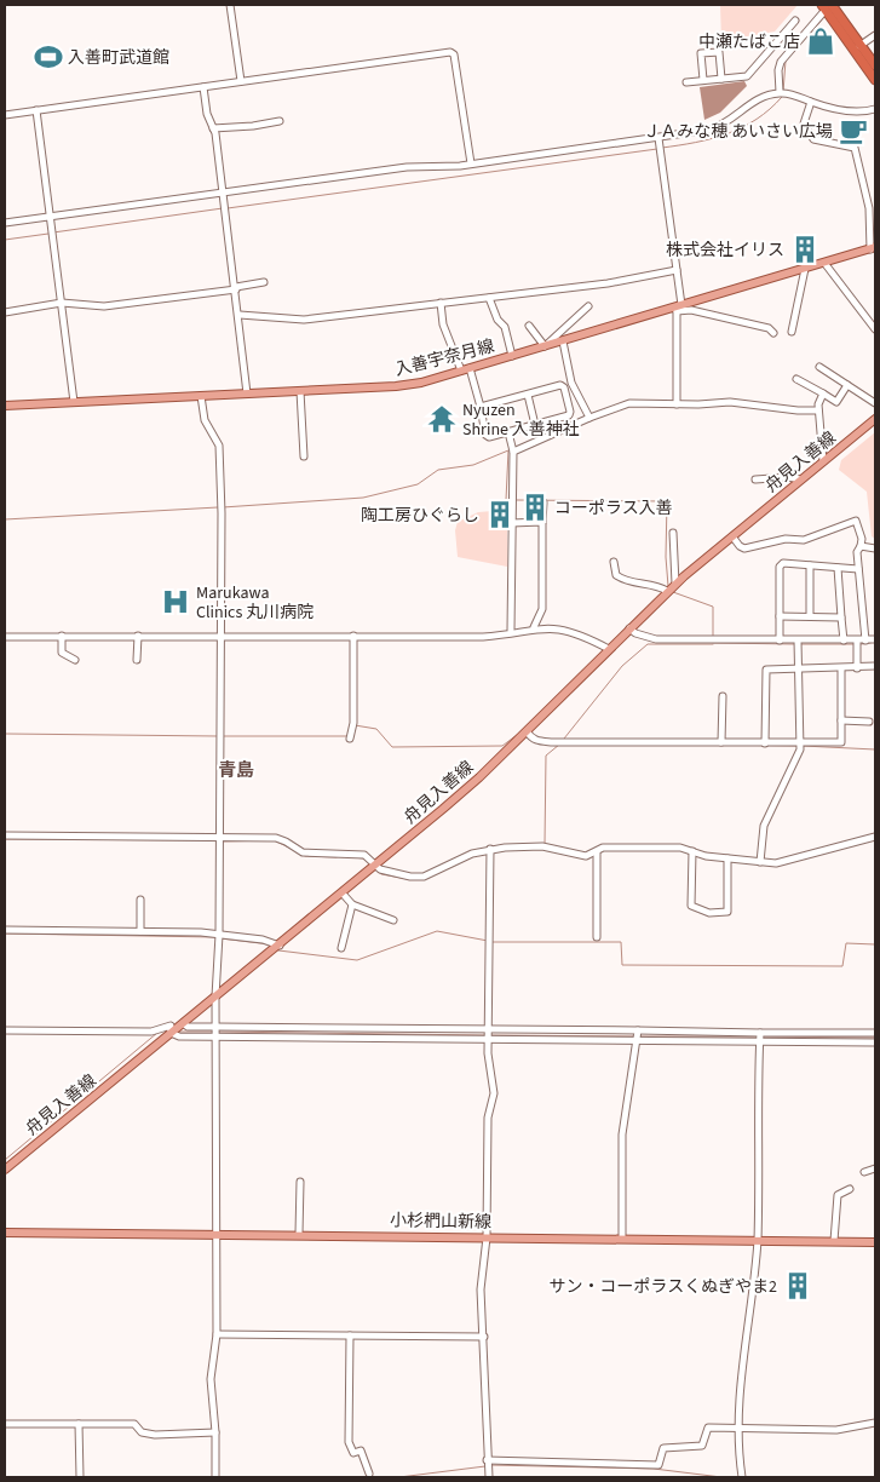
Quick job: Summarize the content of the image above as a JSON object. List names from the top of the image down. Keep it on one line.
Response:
{"streets":{"main road":["入善宇奈月線","舟見入善線","小杉椚山新線"]},"districts":["青島"],"places":{"shop":["中瀬たばこ店"],"sports":["入善町武道館"],"cafe":["ＪＡみな穂 あいさい広場"],"building":["株式会社イリス","コーポラス入善","陶工房ひぐらし","サン・コーポラスくぬぎやま2"],"temple":["Nyuzen Shrine 入善神社"],"hospital":["Marukawa Clinics 丸川病院"]}}
